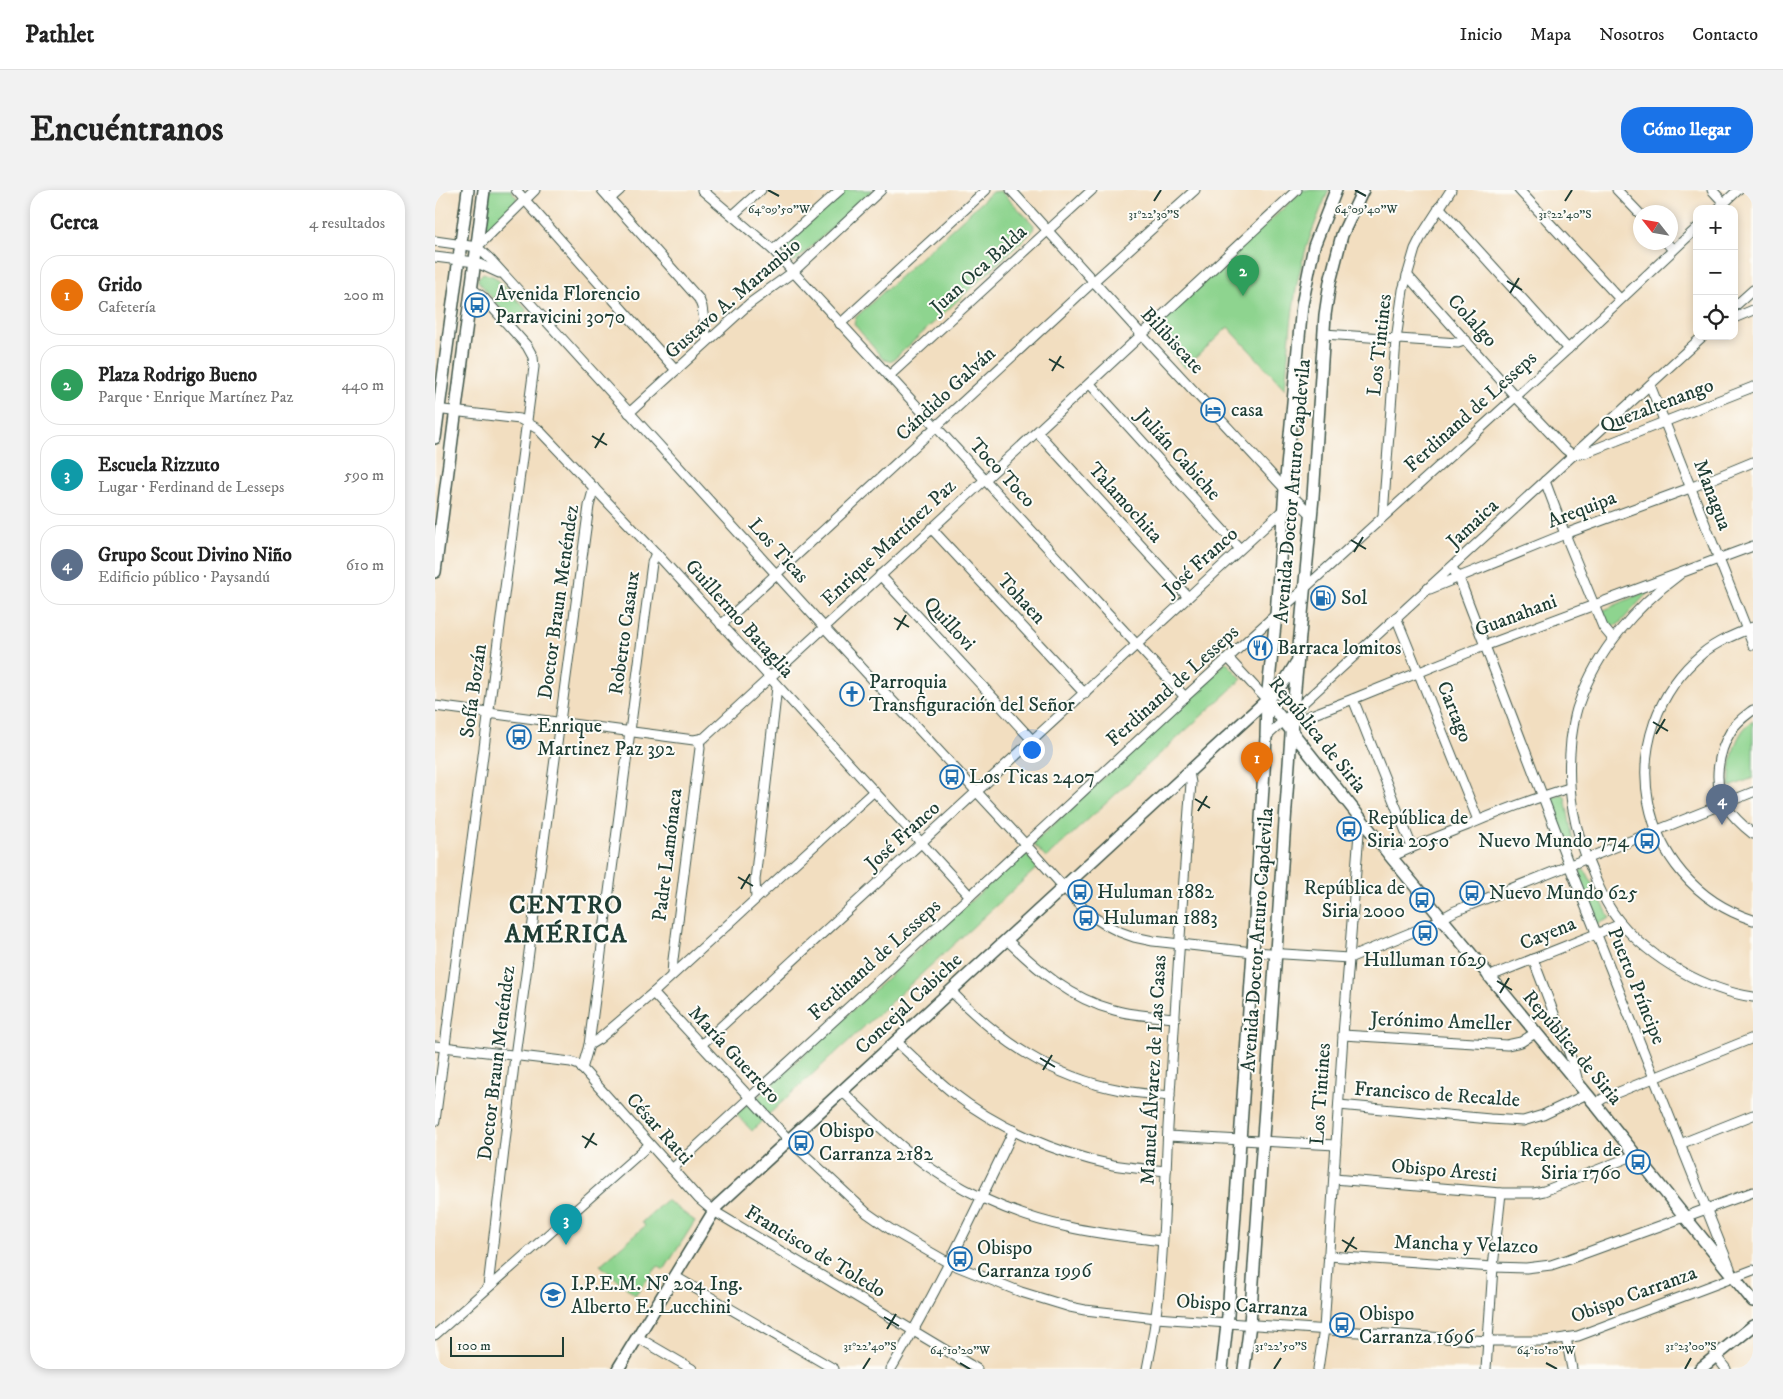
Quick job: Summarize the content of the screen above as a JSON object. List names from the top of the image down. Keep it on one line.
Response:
{"streets":{"main road":["Avenida Doctor Arturo Capdevila","República de Siria","Concejal Cabiche"],"street":["Juan Oca Balda","Gustavo A. Marambio","Colalgo","Bilibiscate","Los Tintines","Cándido Galván","Quezaltenango","Ferdinand de Lesseps","Julián Cabiche","Toco Toco","Managua","Talamochita","Arequipa","Jamaica","Enrique Martínez Paz","Los Ticas","José Franco","Tohaen","Doctor Braun Menéndez","Guanahani","Guillermo Bataglia","Quillovi","Roberto Casaux","Sofía Bozán","Cartago","Padre Lamónaca","Cayena","Puerto Príncipe","Jerónimo Ameller","María Guerrero","Manuel Álvarez de Las Casas","Francisco de Recalde","César Ratti","Obispo Aresti","Mancha y Velazco","Francisco de Toledo","Obispo Carranza"]},"crossings":[["Juan Oca Balda","Bilibiscate"],["Juan Oca Balda","Toco Toco"],["Gustavo A. Marambio","Toco Toco"],["Gustavo A. Marambio","Los Ticas"],["Colalgo","Los Tintines"],["Colalgo","Quezaltenango"],["Colalgo","Ferdinand de Lesseps"],["Colalgo","Jamaica"],["Bilibiscate","Cándido Galván"],["Bilibiscate","Avenida Doctor Arturo Capdevila"],["Bilibiscate","Enrique Martínez Paz"],["Los Tintines","Ferdinand de Lesseps"],["Los Tintines","Los Ticas"],["Los Tintines","República de Siria"],["Los Tintines","Jerónimo Ameller"],["Los Tintines","Francisco de Recalde"],["Los Tintines","Obispo Aresti"],["Los Tintines","Mancha y Velazco"],["Los Tintines","Obispo Carranza"],["Cándido Galván","Toco Toco"],["Cándido Galván","Los Ticas"],["Cándido Galván","Guillermo Bataglia"],["Quezaltenango","Managua"],["Quezaltenango","Jamaica"],["Ferdinand de Lesseps","Toco Toco"],["Ferdinand de Lesseps","Avenida Doctor Arturo Capdevila"],["Ferdinand de Lesseps","Los Ticas"],["Ferdinand de Lesseps","Guillermo Bataglia"],["Ferdinand de Lesseps","República de Siria"],["Ferdinand de Lesseps","María Guerrero"],["Ferdinand de Lesseps","César Ratti"],["Julián Cabiche","Enrique Martínez Paz"],["Julián Cabiche","José Franco"],["Toco Toco","Enrique Martínez Paz"],["Toco Toco","José Franco"],["Avenida Doctor Arturo Capdevila","Jamaica"],["Avenida Doctor Arturo Capdevila","Los Ticas"],["Avenida Doctor Arturo Capdevila","José Franco"],["Avenida Doctor Arturo Capdevila","Guanahani"],["Avenida Doctor Arturo Capdevila","República de Siria"],["Avenida Doctor Arturo Capdevila","Concejal Cabiche"],["Avenida Doctor Arturo Capdevila","Obispo Carranza"],["Managua","Arequipa"],["Managua","Jamaica"],["Managua","Guanahani"],["Talamochita","Enrique Martínez Paz"],["Talamochita","José Franco"],["Arequipa","Jamaica"],["Arequipa","Puerto Príncipe"],["Jamaica","Guanahani"],["Jamaica","Cartago"],["Jamaica","República de Siria"],["Jamaica","Puerto Príncipe"],["Enrique Martínez Paz","Los Ticas"],["Enrique Martínez Paz","Tohaen"],["Enrique Martínez Paz","Guillermo Bataglia"],["Enrique Martínez Paz","Quillovi"],["Enrique Martínez Paz","Padre Lamónaca"],["Los Ticas","José Franco"],["Los Ticas","Concejal Cabiche"],["Los Ticas","Manuel Álvarez de Las Casas"],["José Franco","Tohaen"],["José Franco","Guillermo Bataglia"],["José Franco","Quillovi"],["José Franco","María Guerrero"],["Doctor Braun Menéndez","Guillermo Bataglia"],["Guanahani","Cartago"],["Guanahani","República de Siria"],["Guanahani","Puerto Príncipe"],["Guillermo Bataglia","Roberto Casaux"],["Guillermo Bataglia","Sofía Bozán"],["Roberto Casaux","César Ratti"],["República de Siria","Cayena"],["República de Siria","Puerto Príncipe"],["República de Siria","Concejal Cabiche"],["República de Siria","Jerónimo Ameller"],["República de Siria","Francisco de Recalde"],["República de Siria","Obispo Aresti"],["República de Siria","Mancha y Velazco"],["República de Siria","Obispo Carranza"],["Cayena","Puerto Príncipe"],["Puerto Príncipe","Mancha y Velazco"],["Puerto Príncipe","Obispo Carranza"],["Concejal Cabiche","María Guerrero"],["Concejal Cabiche","Manuel Álvarez de Las Casas"],["Concejal Cabiche","César Ratti"],["Concejal Cabiche","Francisco de Toledo"],["Concejal Cabiche","Obispo Carranza"],["María Guerrero","Obispo Carranza"],["Manuel Álvarez de Las Casas","Obispo Carranza"],["César Ratti","Francisco de Toledo"]],"districts":["CENTRO AMÉRICA"],"places":{"bus stop":["Avenida Florencio Parravicini 3070","Enrique Martinez Paz 392","Los Ticas 2407","República de Siria 2050","Nuevo Mundo 774","Huluman 1882","Nuevo Mundo 625","República de Siria 2000","Huluman 1883","Hulluman 1629","Obispo Carranza 2182","República de Siria 1760","Obispo Carranza 1996","Obispo Carranza 1696"],"hotel":["casa"],"fuel station":["Sol"],"restaurant":["Barraca lomitos"],"church":["Parroquia Transfiguración del Señor"],"school or university":["I.P.E.M. Nº 204 Ing. Alberto E. Lucchini"]},"scale_bar":"100 m","north":"top left","page":{"header":"Pathlet","nav":["Inicio","Mapa","Nosotros","Contacto"],"buttons":"Cómo llegar","title":"Encuéntranos","heading":["Cerca","4 resultados"],"map_buttons":["+","−"],"list":[{"mark":"1","name":"Grido","note":"Cafetería","value":"200 m"},{"mark":"2","name":"Plaza Rodrigo Bueno","note":"Parque · Enrique Martínez Paz","value":"440 m"},{"mark":"3","name":"Escuela Rizzuto","note":"Lugar · Ferdinand de Lesseps","value":"590 m"},{"mark":"4","name":"Grupo Scout Divino Niño","note":"Edificio público · Paysandú","value":"610 m"}],"pins":["2","1","4","3"],"scale":"100 m"},"coordinates":["64°09'50\"W","64°09'40\"W","31°22'30\"S","31°22'40\"S","31°22'50\"S","31°23'00\"S","64°10'20\"W","64°10'10\"W"]}
